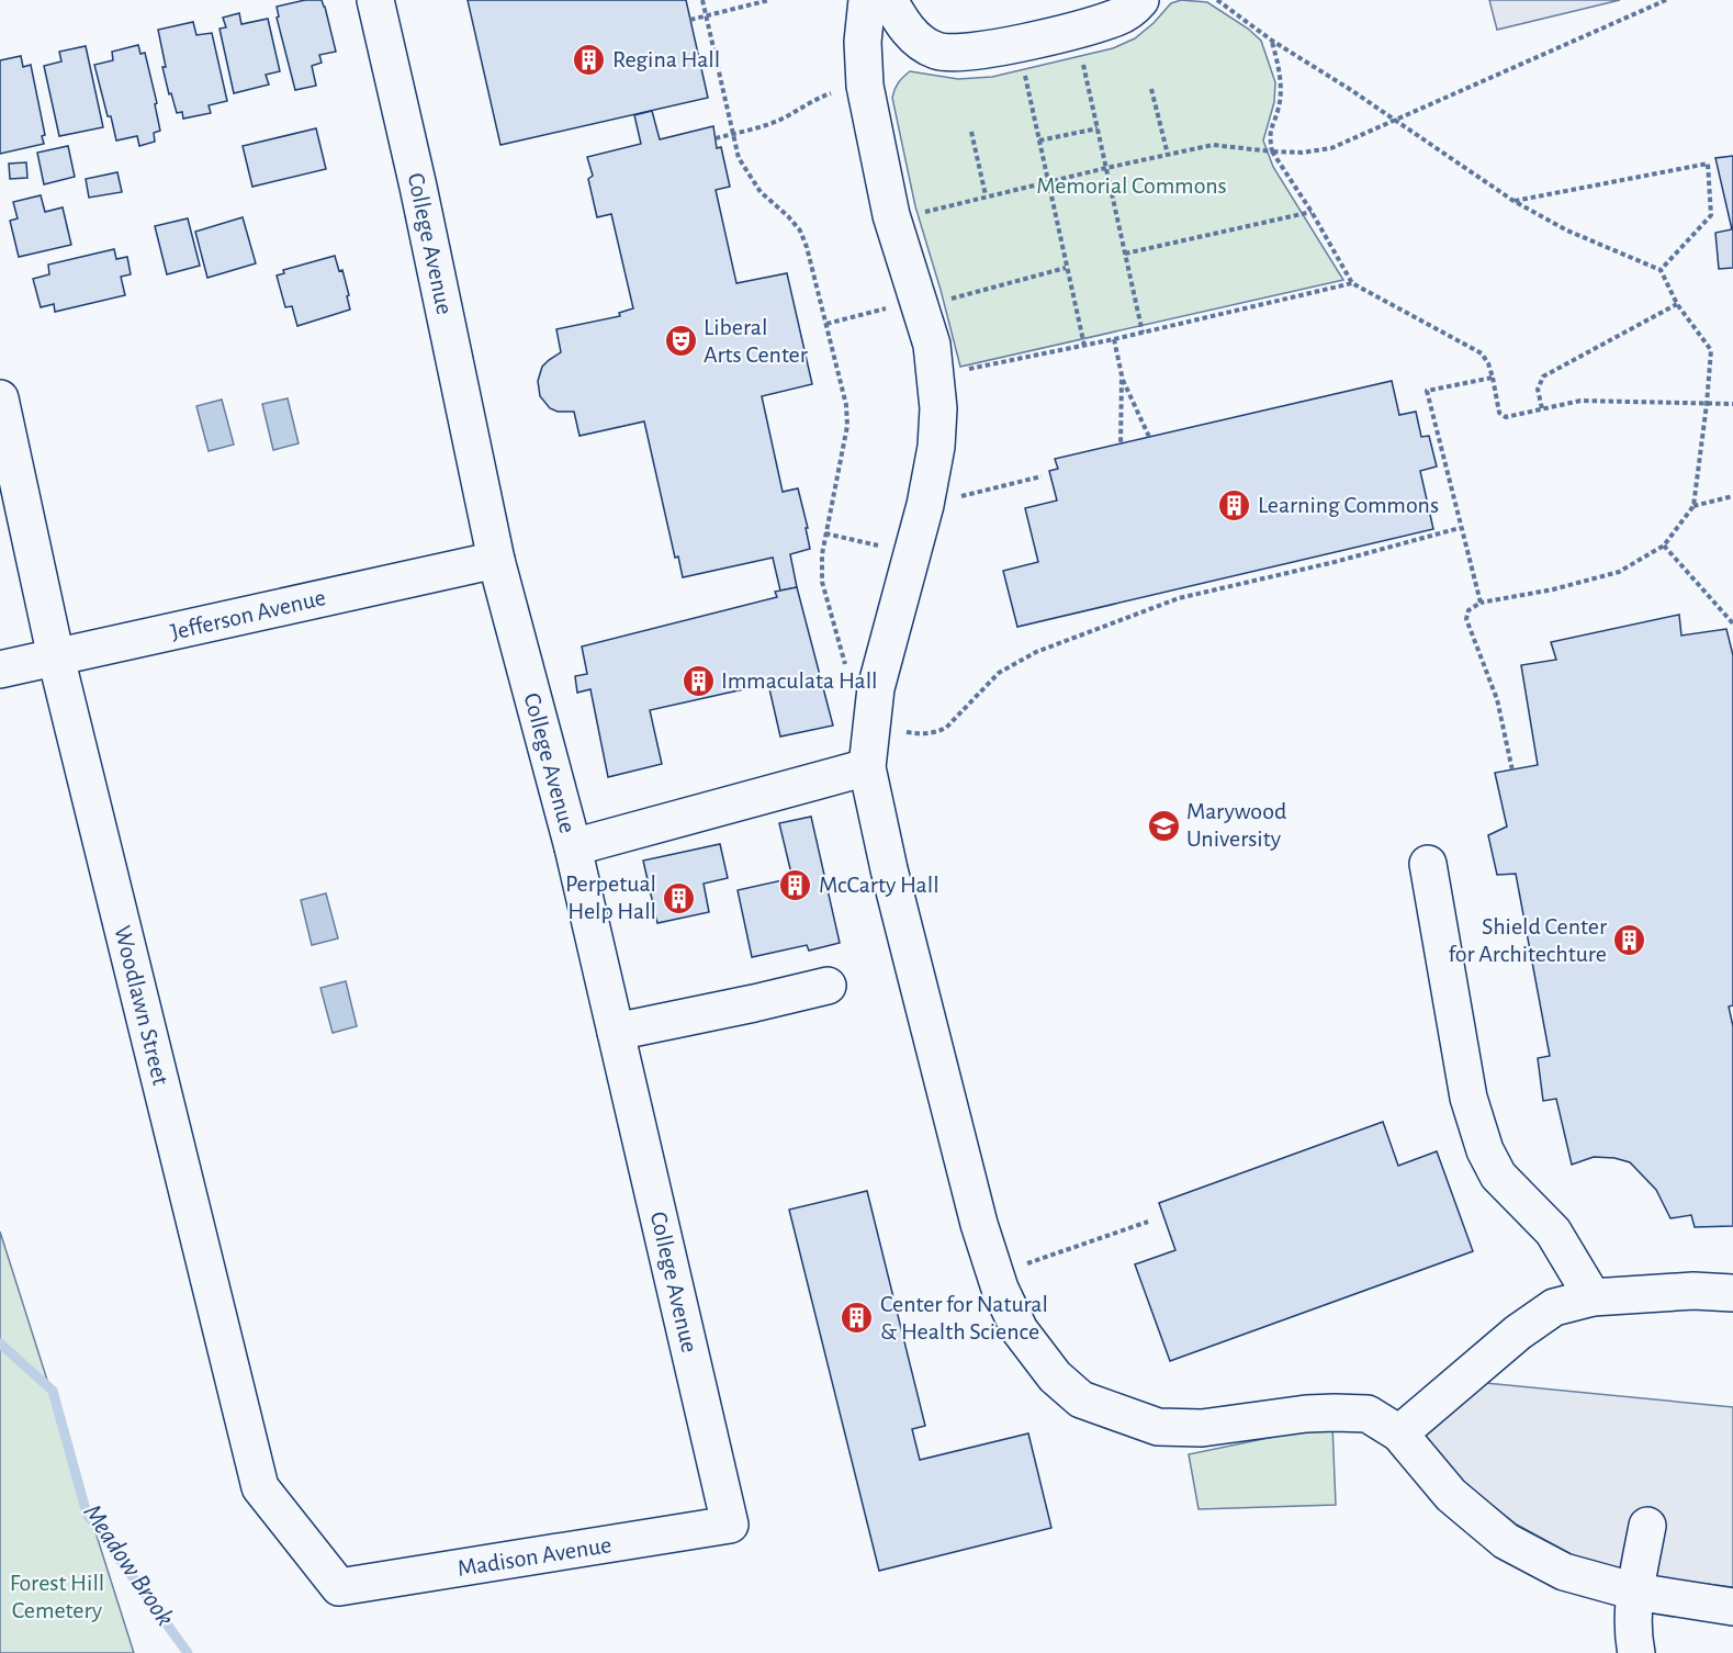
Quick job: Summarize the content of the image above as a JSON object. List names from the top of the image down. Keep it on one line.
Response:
{"streets":{"street":["College Avenue","Jefferson Avenue","Woodlawn Street","Madison Avenue"]},"crossings":[["College Avenue","Jefferson Avenue"],["College Avenue","Madison Avenue"],["Jefferson Avenue","Woodlawn Street"],["Woodlawn Street","Madison Avenue"]],"water":["Meadow Brook"],"parks":["Memorial Commons","Forest Hill Cemetery"],"places":{"building":["Regina Hall","Learning Commons","Immaculata Hall","McCarty Hall","Perpetual Help Hall","Shield Center for Architechture","Center for Natural & Health Science"],"theatre":["Liberal Arts Center"],"school or university":["Marywood University"]}}
